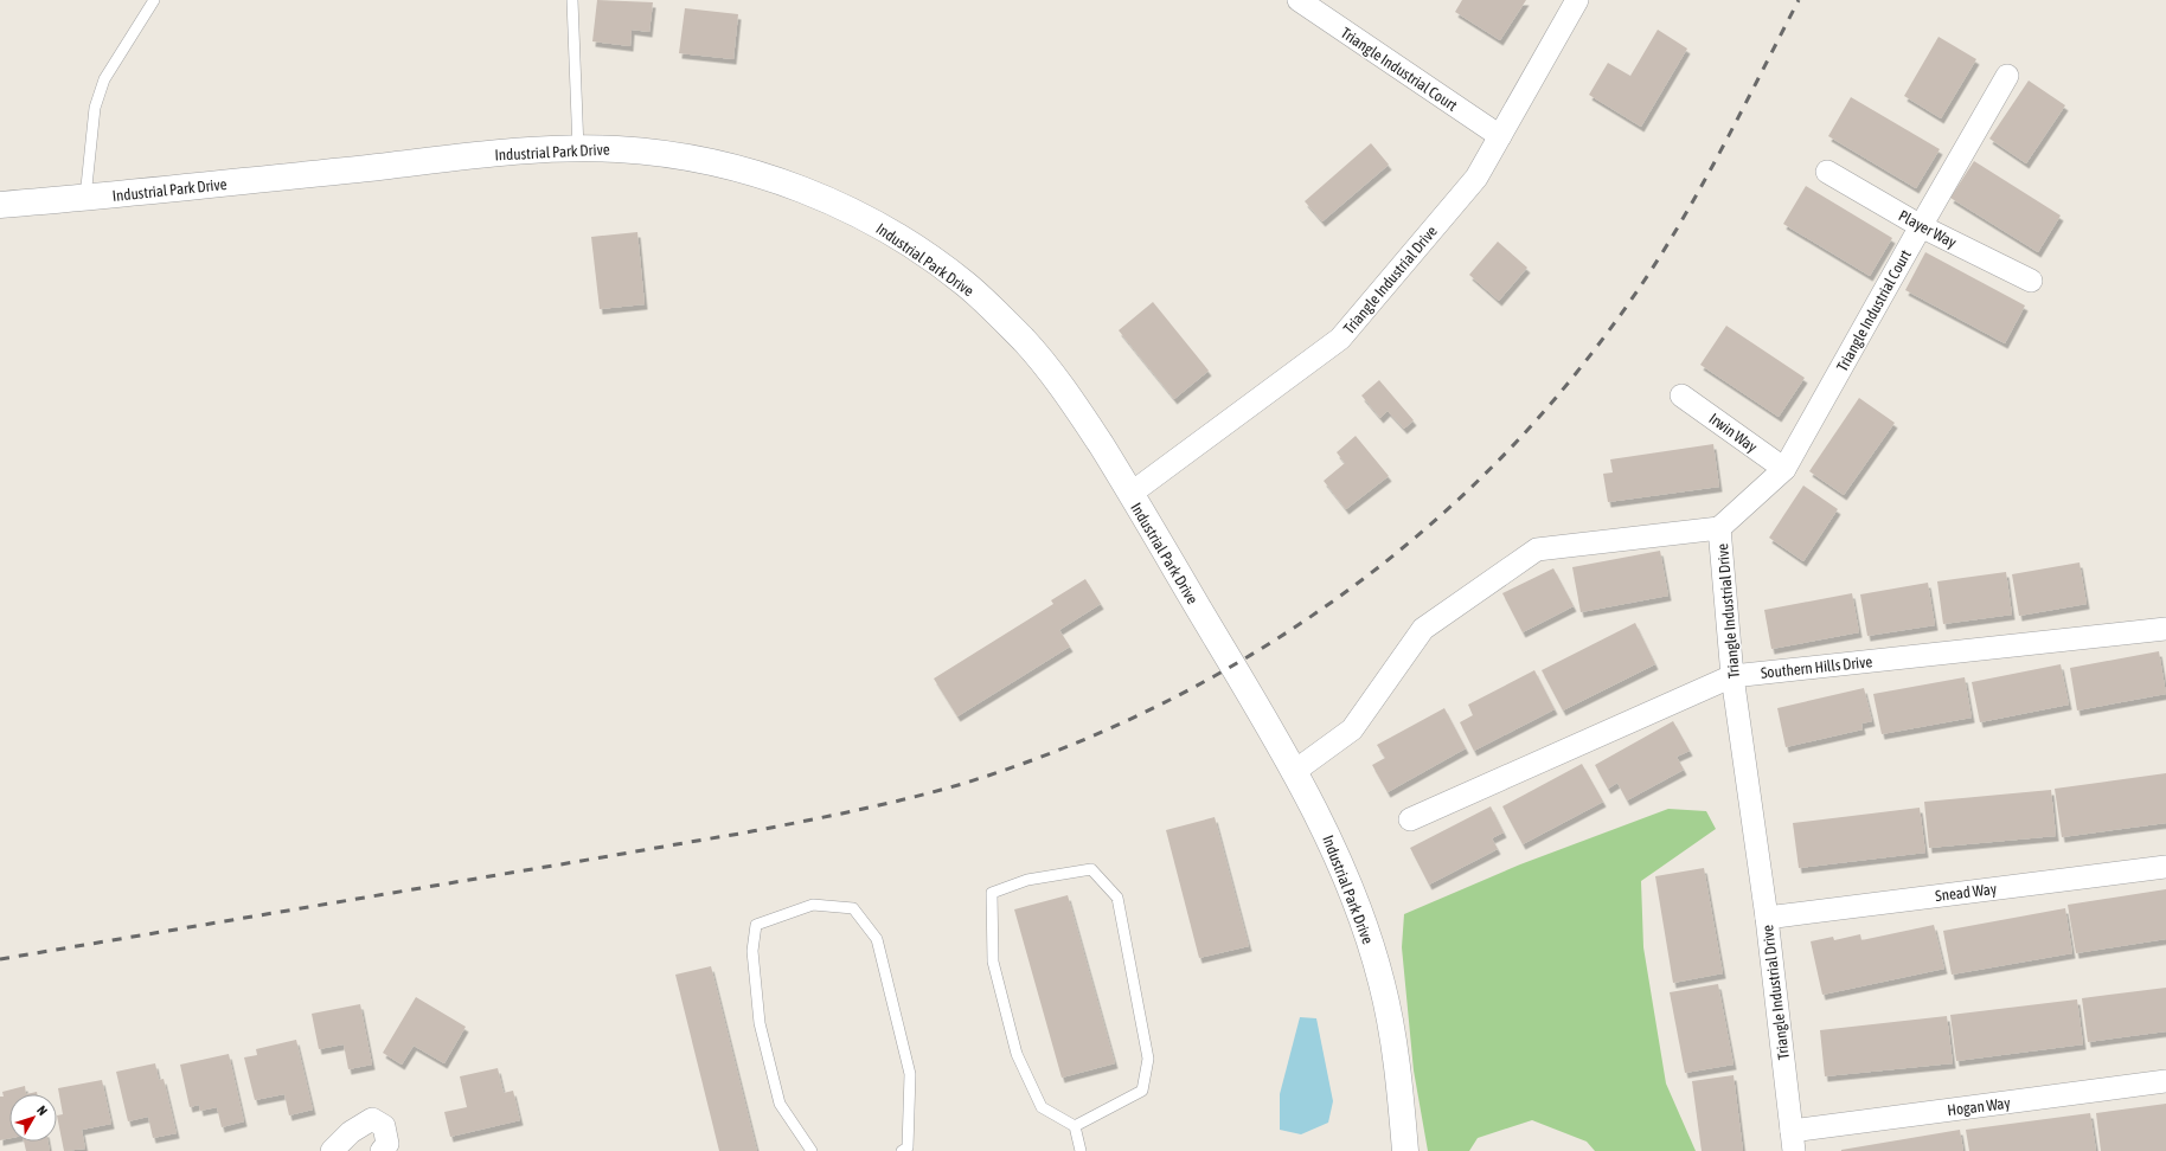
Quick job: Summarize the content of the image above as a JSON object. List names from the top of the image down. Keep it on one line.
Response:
{"streets":{"street":["Triangle Industrial Court","Industrial Park Drive","Player Way","Triangle Industrial Drive","Irwin Way","Southern Hills Drive","Snead Way","Hogan Way"]},"crossings":[["Triangle Industrial Court","Player Way"],["Triangle Industrial Court","Triangle Industrial Drive"],["Triangle Industrial Court","Irwin Way"],["Industrial Park Drive","Triangle Industrial Drive"],["Triangle Industrial Drive","Southern Hills Drive"],["Triangle Industrial Drive","Snead Way"],["Triangle Industrial Drive","Hogan Way"]],"north":"top right"}
